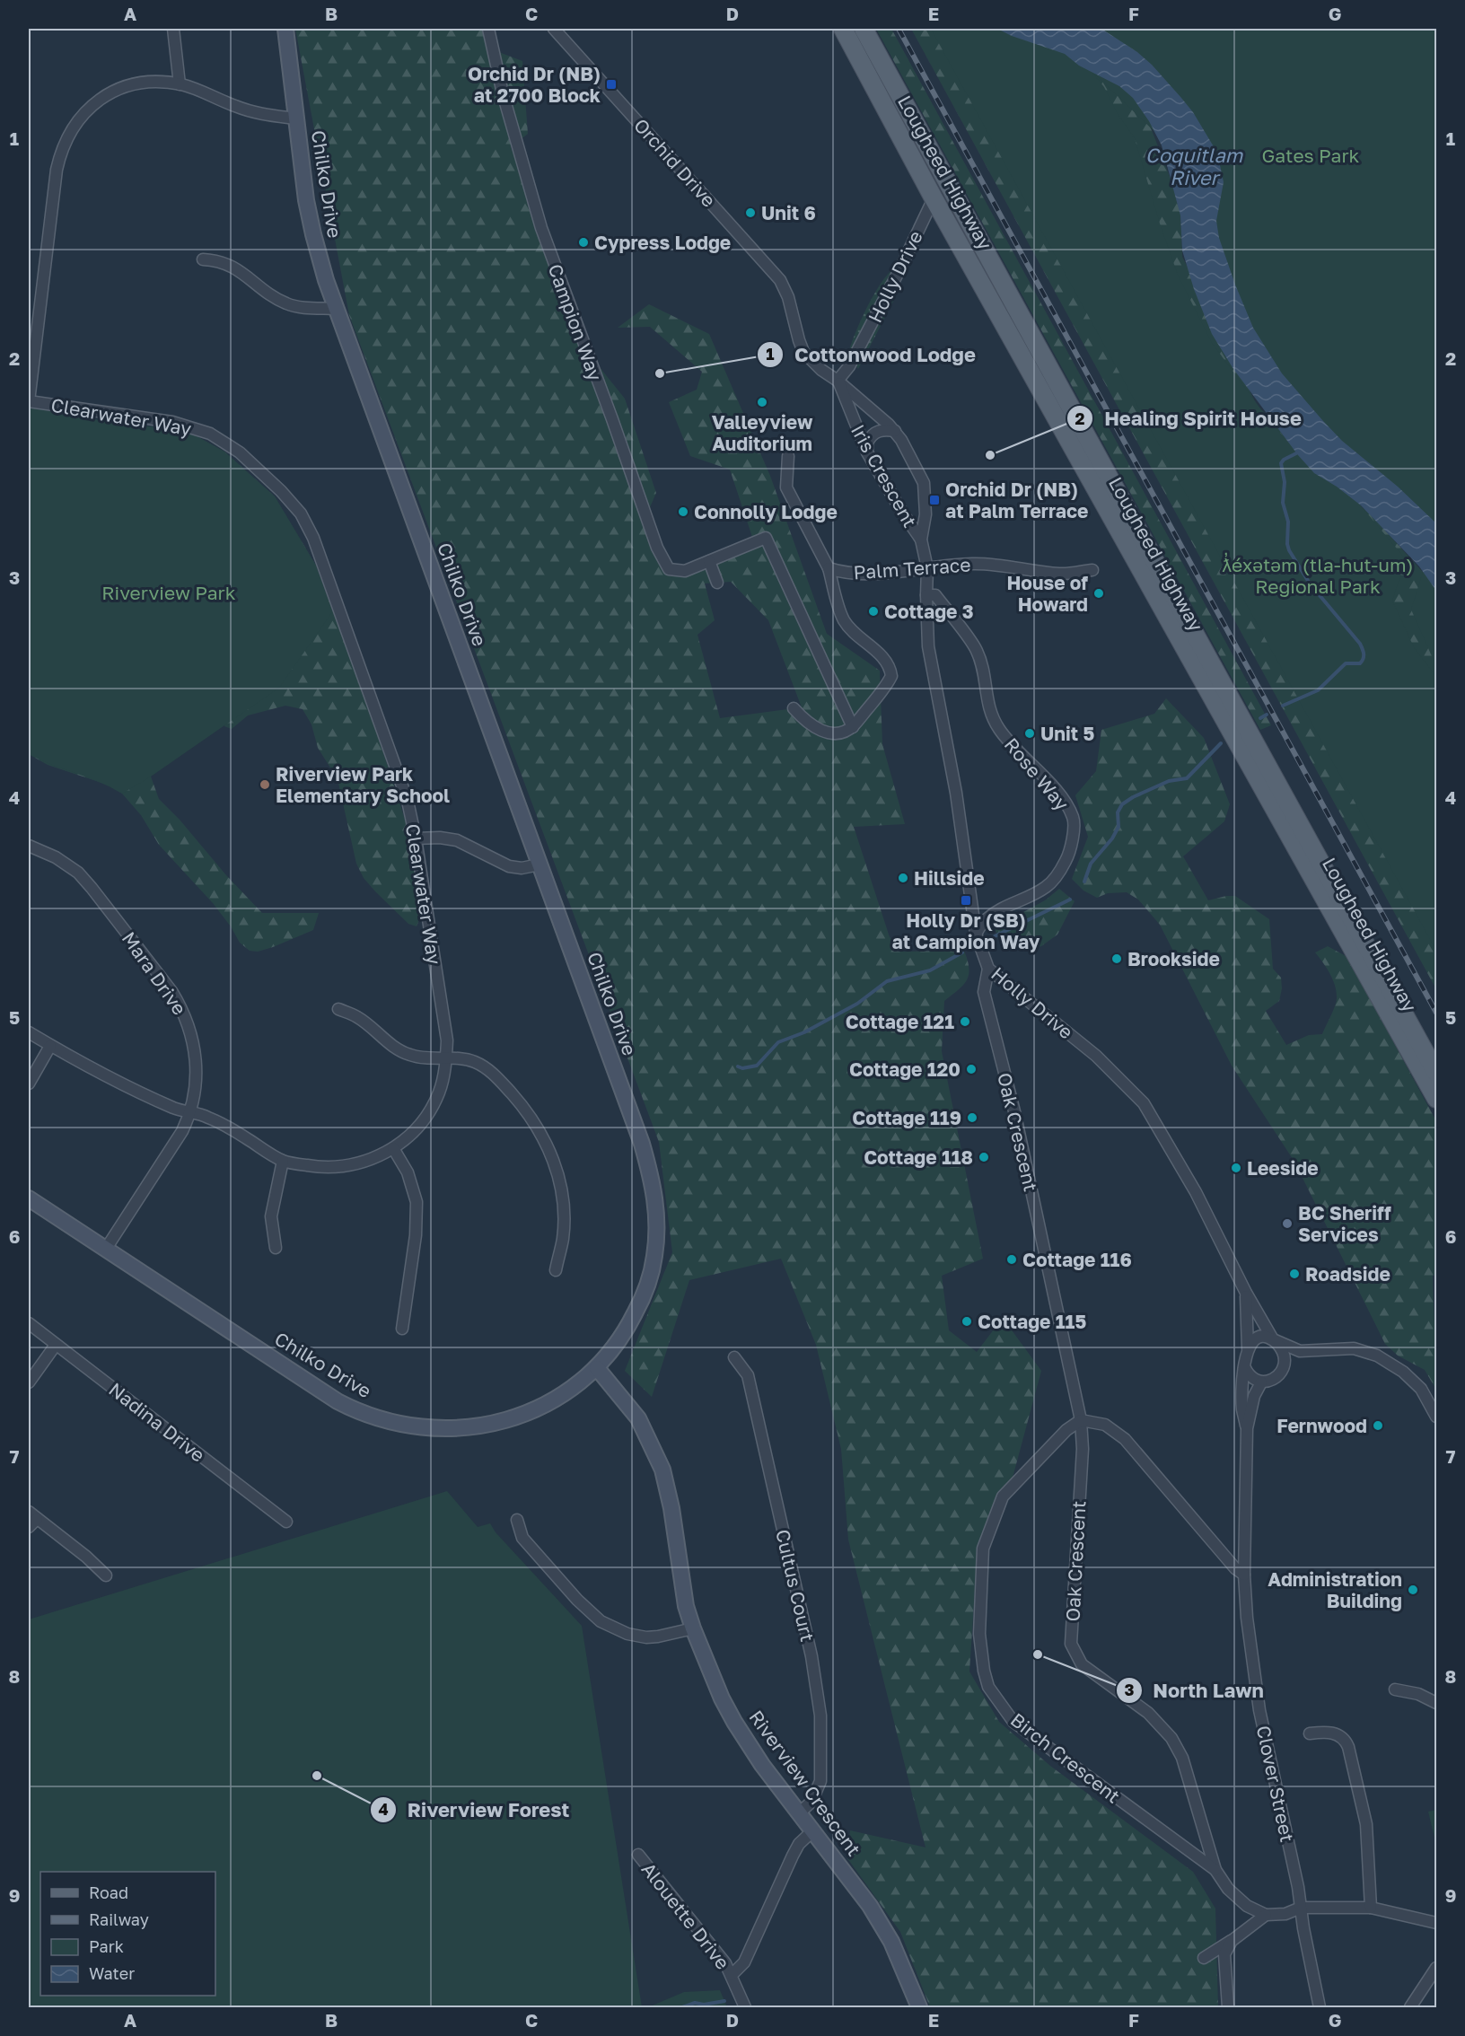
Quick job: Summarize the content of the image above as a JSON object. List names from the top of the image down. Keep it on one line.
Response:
{"streets":{"main road":["Lougheed Highway"],"street":["Orchid Drive","Chilko Drive","Holly Drive","Campion Way","Clearwater Way","Iris Crescent","Palm Terrace","Rose Way","Mara Drive","Oak Crescent","Nadina Drive","Cultus Court","Birch Crescent","Riverview Crescent","Clover Street","Alouette Drive"]},"crossings":[["Orchid Drive","Holly Drive"],["Orchid Drive","Iris Crescent"],["Lougheed Highway","Holly Drive"],["Chilko Drive","Mara Drive"],["Chilko Drive","Riverview Crescent"],["Holly Drive","Iris Crescent"],["Holly Drive","Palm Terrace"],["Holly Drive","Rose Way"],["Holly Drive","Oak Crescent"],["Holly Drive","Clover Street"],["Campion Way","Palm Terrace"],["Clearwater Way","Mara Drive"],["Iris Crescent","Palm Terrace"],["Oak Crescent","Birch Crescent"],["Cultus Court","Riverview Crescent"]],"water":["Coquitlam River"],"parks":["Gates Park","ƛ̓éxətəm (tla-hut-um) Regional Park","Riverview Park"],"places":{"transit":["Orchid Dr (NB) at 2700 Block","Orchid Dr (NB) at Palm Terrace","Holly Dr (SB) at Campion Way"],"other":["Unit 6","Cypress Lodge","Cottonwood Lodge","Valleyview Auditorium","Healing Spirit House","Connolly Lodge","House of Howard","Cottage 3","Unit 5","Riverview Park Elementary School","Hillside","Brookside","Cottage 121","Cottage 120","Cottage 119","Cottage 118","Leeside","BC Sheriff Services","Cottage 116","Roadside","Cottage 115","Fernwood","Administration Building","North Lawn","Riverview Forest"]},"legend":["Road","Railway","Park","Water"],"grid":{"columns":["A","B","C","D","E","F","G"],"rows":["1","2","3","4","5","6","7","8","9"]}}
